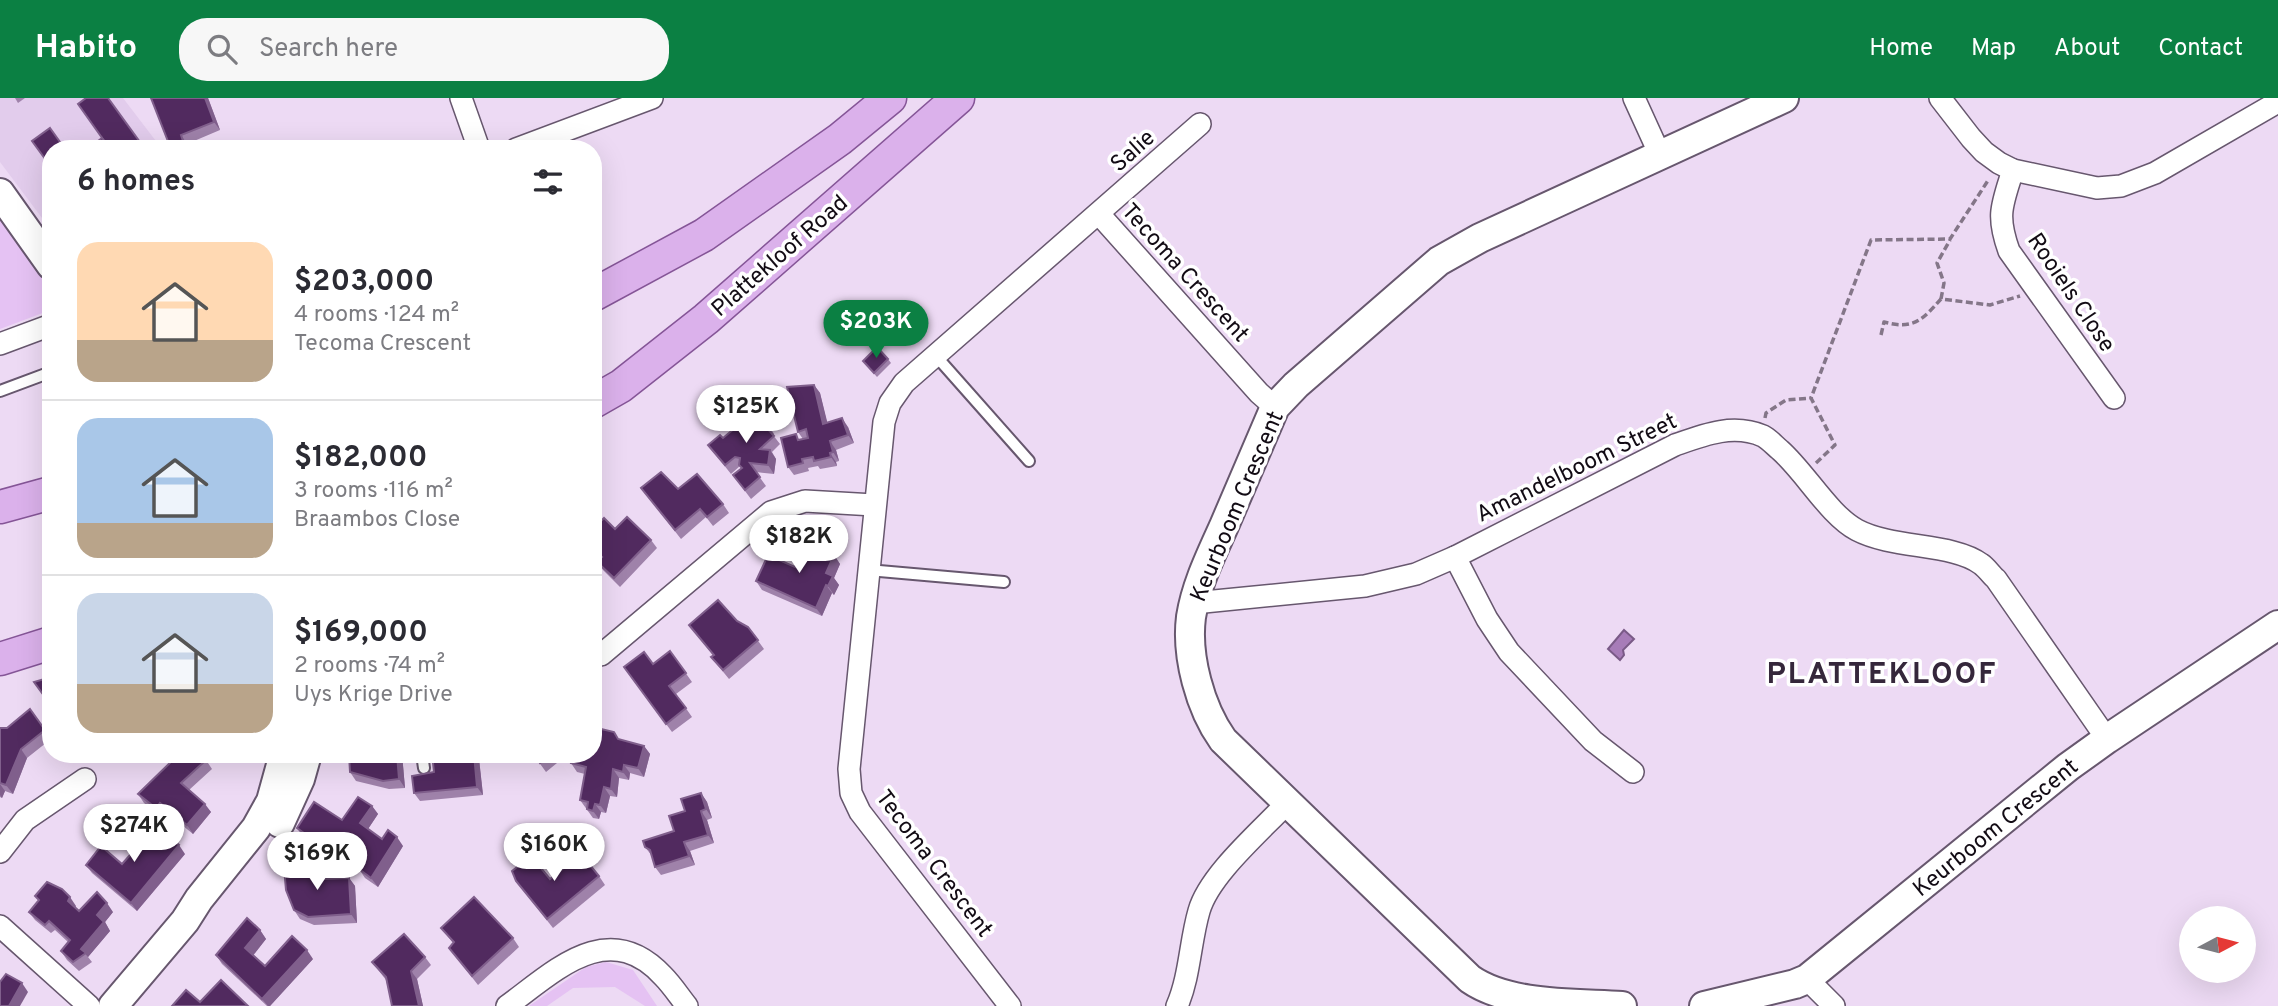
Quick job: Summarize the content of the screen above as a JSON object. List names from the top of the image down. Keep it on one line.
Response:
{"streets":{"main road":["Plattekloof Road"],"street":["Salie","Tecoma Crescent","Rooiels Close","Amandelboom Street","Keurboom Crescent"]},"crossings":[["Salie","Tecoma Crescent"],["Tecoma Crescent","Keurboom Crescent"],["Amandelboom Street","Keurboom Crescent"]],"districts":["PLATTEKLOOF"],"north":"right","page":{"header":"Habito","search":"Search here","nav":["Home","Map","About","Contact"],"heading":"6 homes","list":[{"name":"$203,000","note":"4 rooms · 124 m² · Tecoma Crescent"},{"name":"$182,000","note":"3 rooms · 116 m² · Braambos Close"},{"name":"$169,000","note":"2 rooms · 74 m² · Uys Krige Drive"}],"price":["$203K","$125K","$182K","$274K","$160K","$169K"]}}
